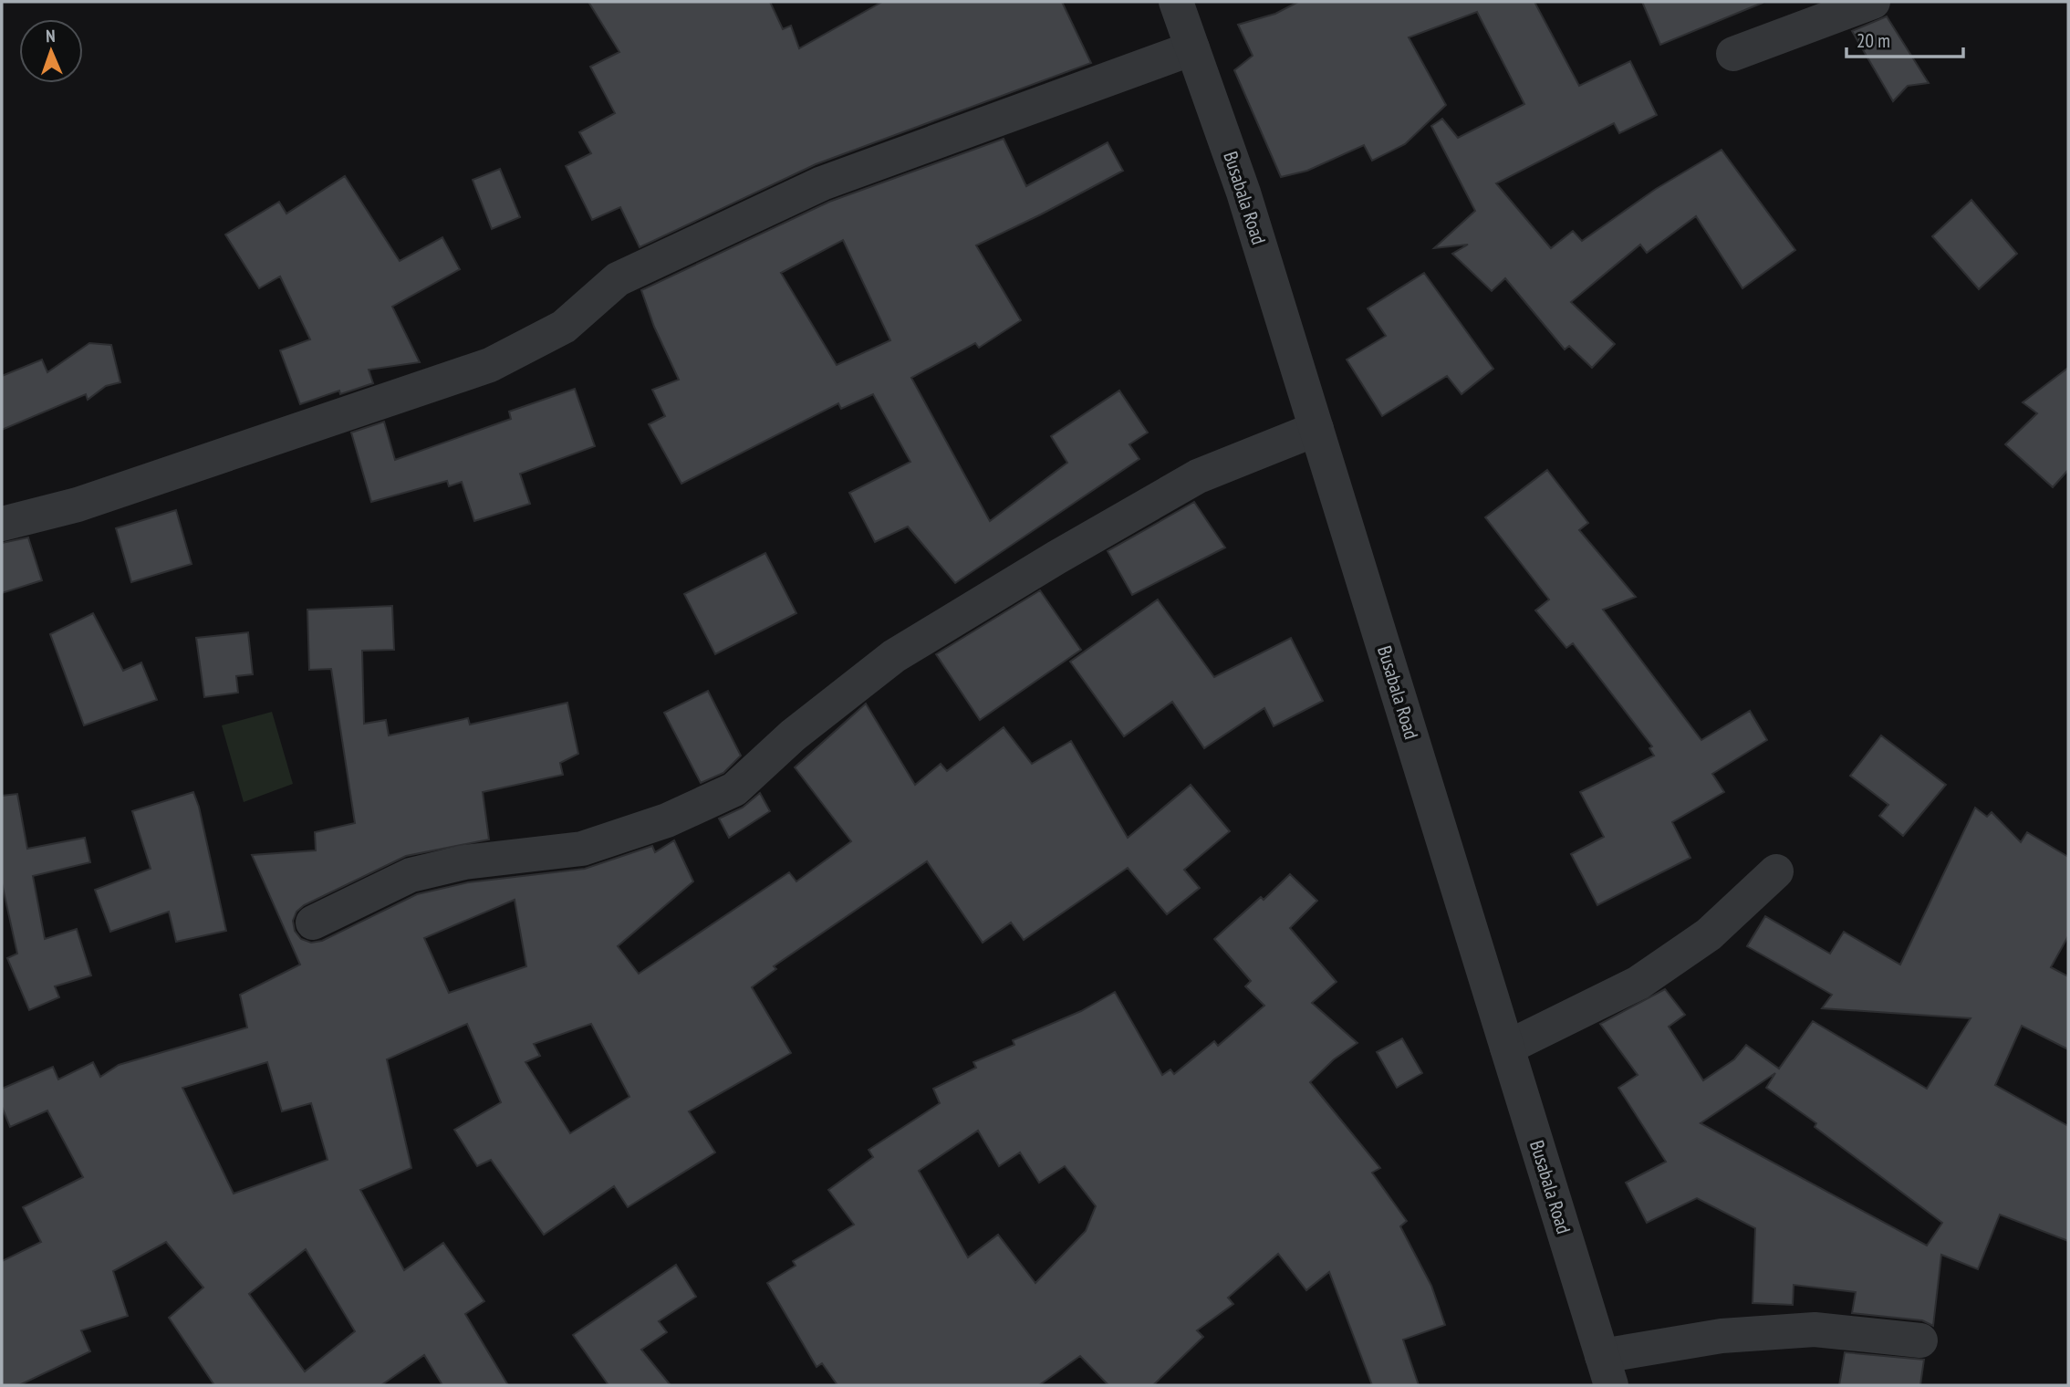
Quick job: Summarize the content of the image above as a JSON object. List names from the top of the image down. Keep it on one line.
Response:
{"streets":{"street":["Busabala Road"]},"scale_bar":"20 m","north":"top"}
